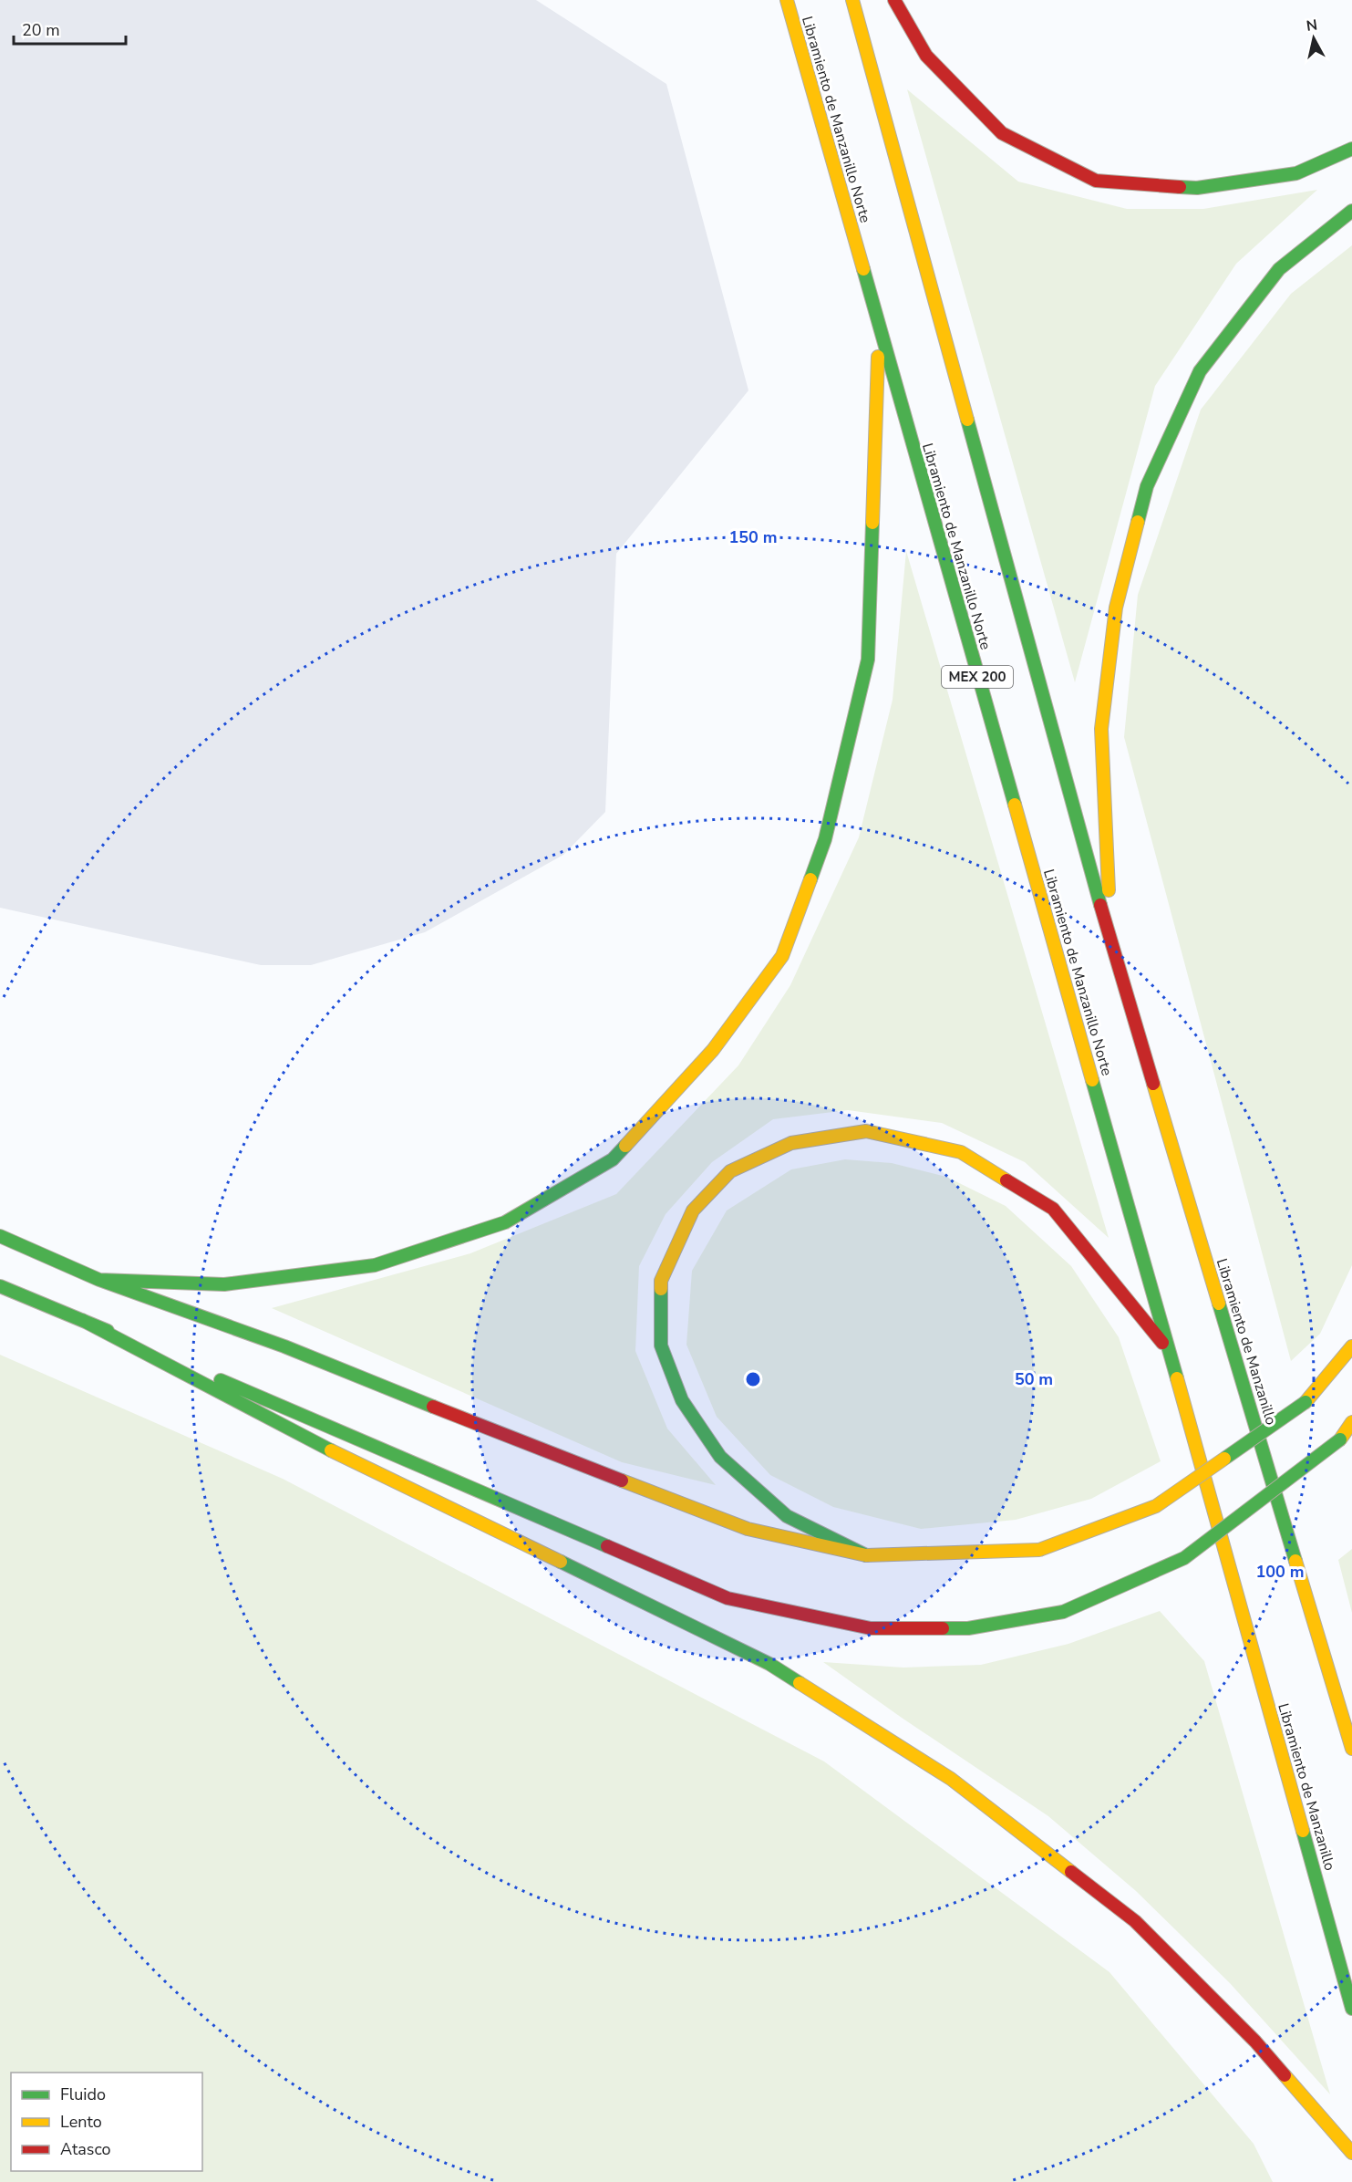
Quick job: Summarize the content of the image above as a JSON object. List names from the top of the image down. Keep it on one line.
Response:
{"streets":{"main road":["Libramiento de Manzanillo Norte","MEX 200","Libramiento de Manzanillo"]},"crossings":[["Libramiento de Manzanillo Norte","Libramiento de Manzanillo"],["MEX 200","Libramiento de Manzanillo"]],"legend":["Fluido","Lento","Atasco"],"scale_bar":"20 m","north":"top","rings":["150 m","50 m","100 m"]}
